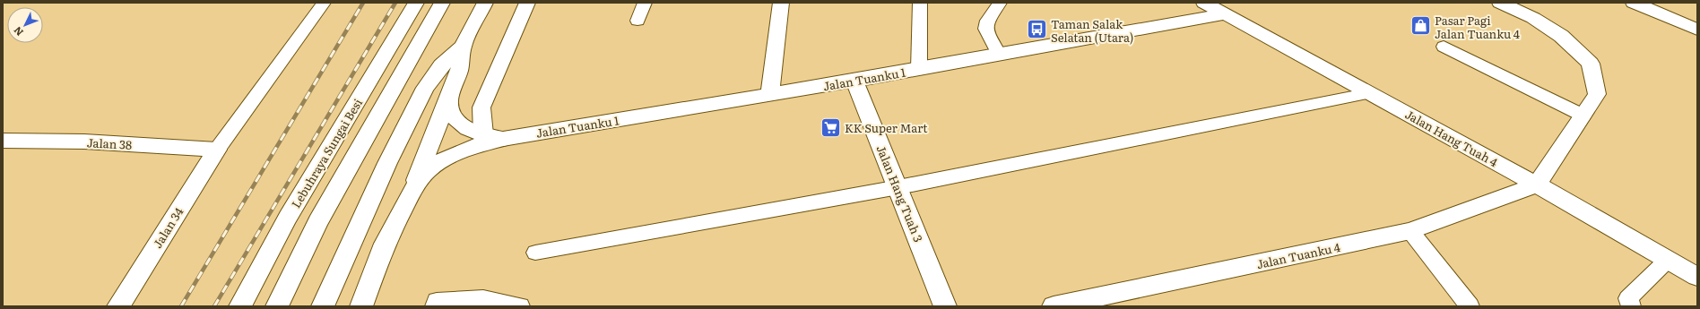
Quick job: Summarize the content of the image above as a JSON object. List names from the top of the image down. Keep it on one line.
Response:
{"streets":{"main road":["Jalan Tuanku 1","Jalan Hang Tuah 4","Jalan 38","Lebuhraya Sungai Besi","Jalan Hang Tuah 3","Jalan 34","Jalan Tuanku 4"]},"crossings":[["Jalan Tuanku 1","Jalan Hang Tuah 4"],["Jalan Tuanku 1","Jalan Hang Tuah 3"],["Jalan Hang Tuah 4","Jalan Tuanku 4"],["Jalan 38","Jalan 34"]],"places":{"shop":["Pasar Pagi Jalan Tuanku 4"],"bus stop":["Taman Salak Selatan (Utara)"],"supermarket":["KK Super Mart"]},"north":"bottom left"}
